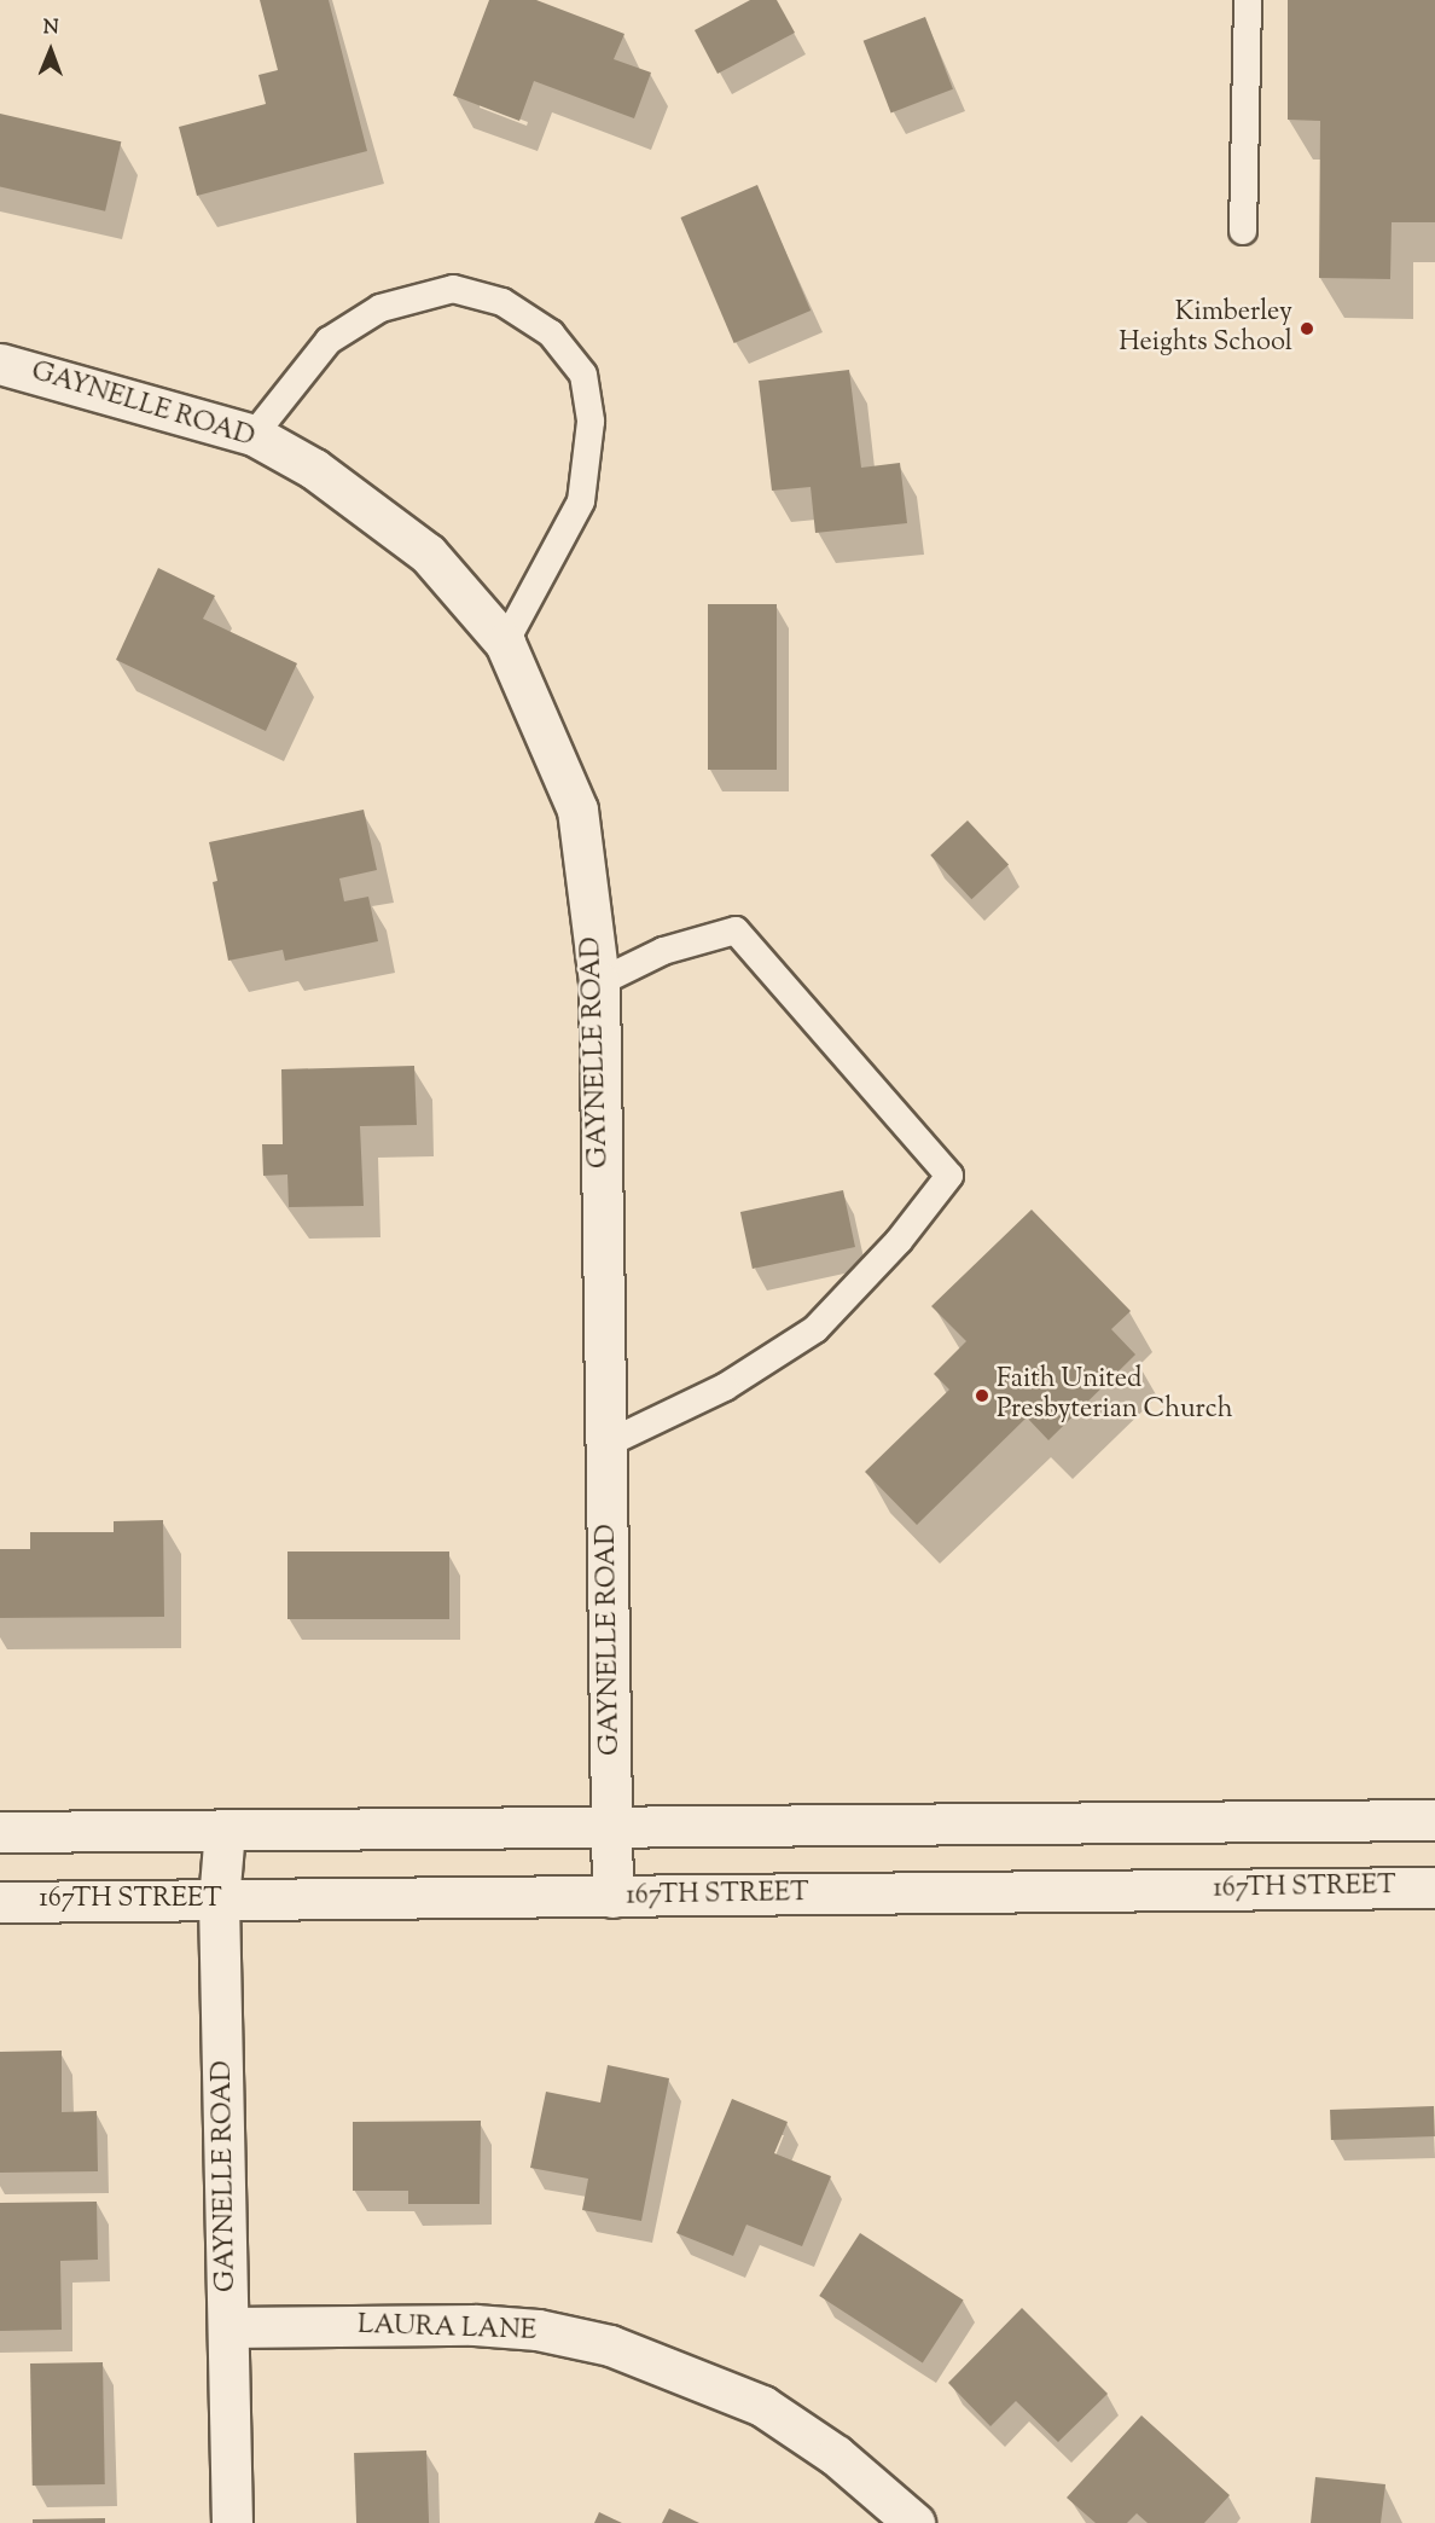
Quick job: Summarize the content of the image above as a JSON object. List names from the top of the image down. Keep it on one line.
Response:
{"streets":{"street":["GAYNELLE ROAD","167TH STREET","LAURA LANE"]},"crossings":[["GAYNELLE ROAD","167TH STREET"],["GAYNELLE ROAD","LAURA LANE"]],"places":["Kimberley Heights School","Faith United Presbyterian Church"],"north":"top"}
